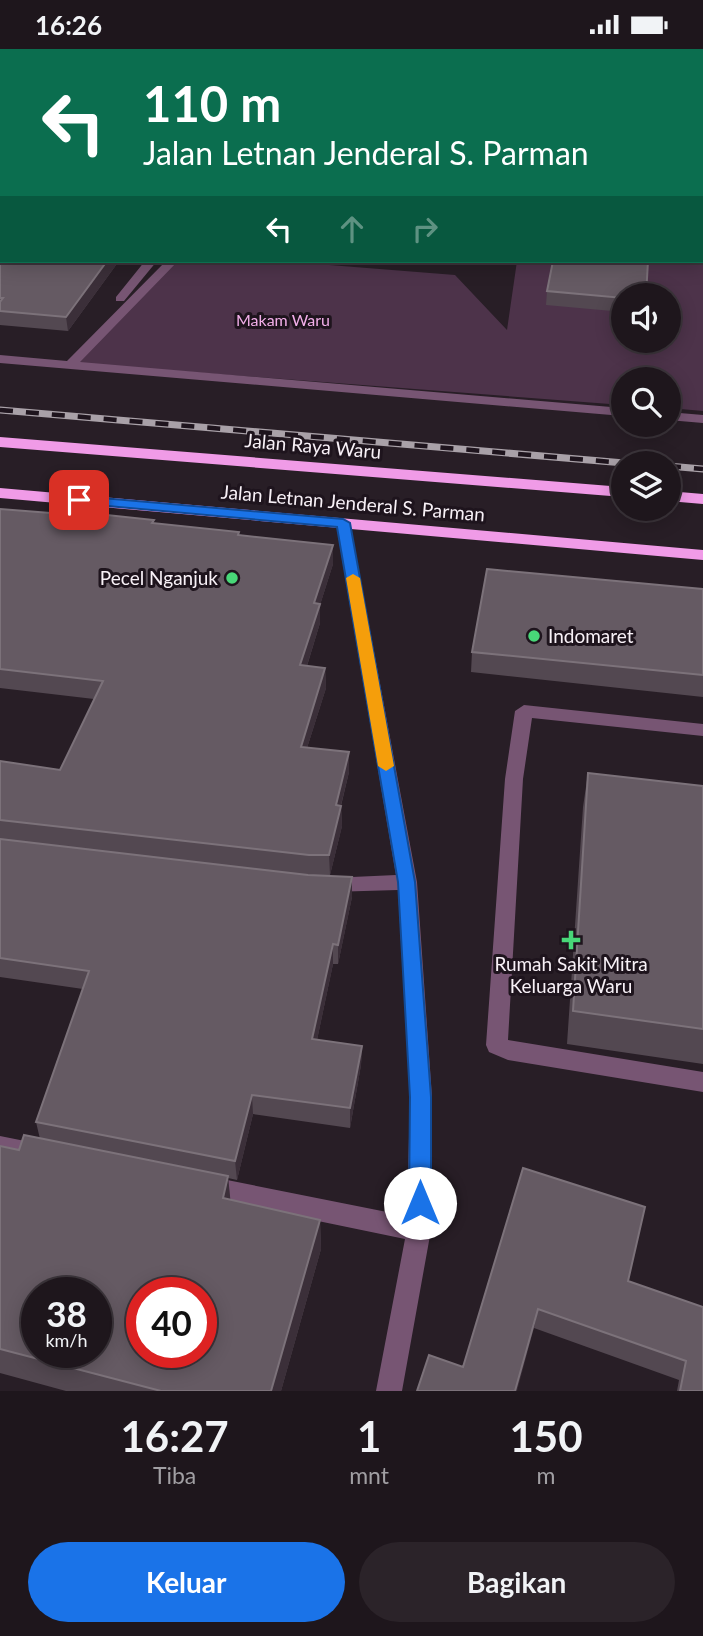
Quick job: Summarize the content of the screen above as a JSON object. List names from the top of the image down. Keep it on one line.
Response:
{"streets":{"highway":["Jalan Raya Waru","Jalan Letnan Jenderal S. Parman"]},"parks":["Makam Waru"],"places":{"other":["Pecel Nganjuk","Indomaret"],"health":["Rumah Sakit Mitra Keluarga Waru"]},"page":{"status":"16:26","turn":["110 m","Jalan Letnan Jenderal S. Parman"],"speed":"38 km/h","limit":"40","eta":["16:27","Tiba","1","mnt","150","m"],"buttons":["Keluar","Bagikan"]}}
